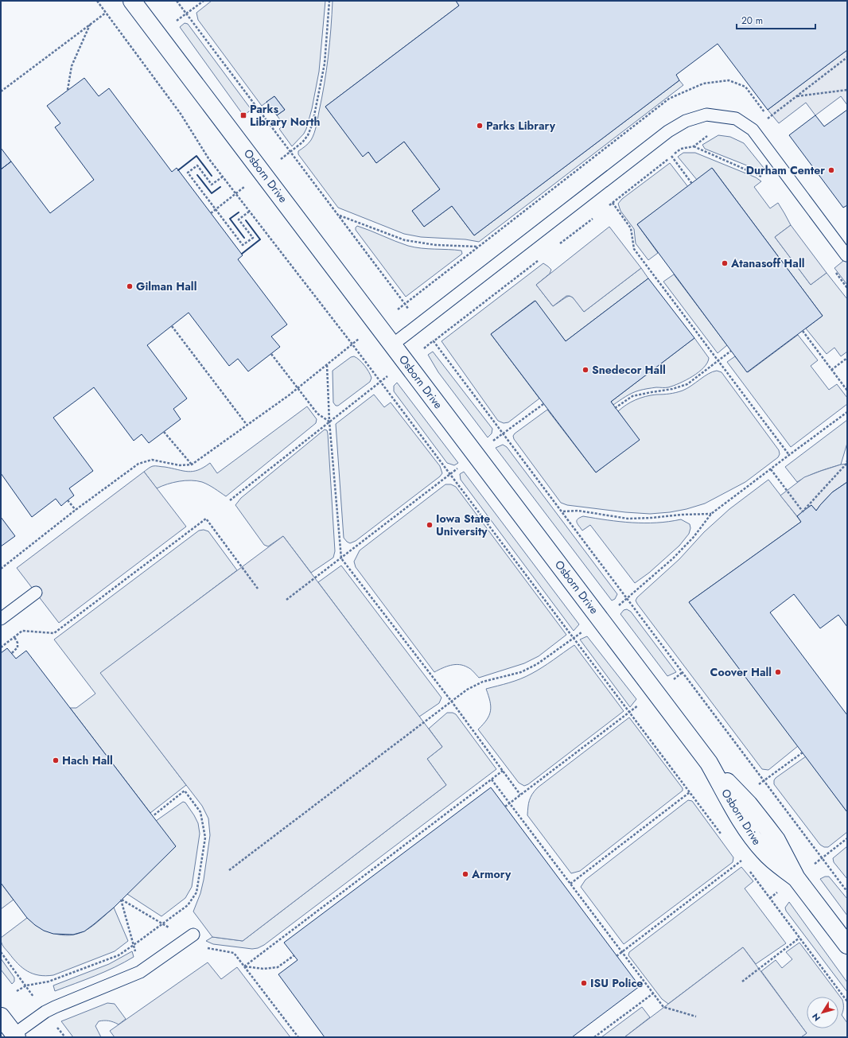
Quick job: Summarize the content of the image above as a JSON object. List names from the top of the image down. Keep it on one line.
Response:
{"streets":{"street":["Osborn Drive"]},"places":{"transit":["Parks Library North"],"other":["Parks Library","Durham Center","Atanasoff Hall","Gilman Hall","Snedecor Hall","Iowa State University","Coover Hall","Hach Hall","Armory","ISU Police"]},"scale_bar":"20 m","north":"bottom left"}
